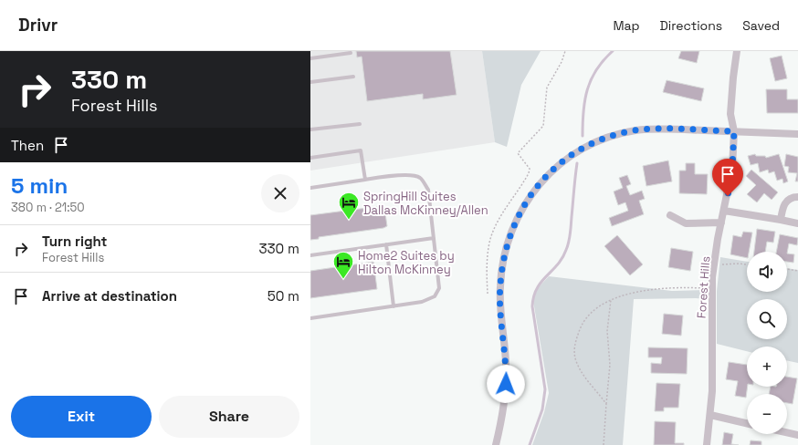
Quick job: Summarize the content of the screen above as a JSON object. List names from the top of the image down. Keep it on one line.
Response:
{"streets":{"street":["Forest Hills"]},"places":{"hotel":["SpringHill Suites Dallas McKinney/Allen","Home2 Suites by Hilton McKinney"]},"page":{"header":"Drivr","nav":["Map","Directions","Saved"],"turn":["330 m","Forest Hills"],"then":"Then","heading":["5 min","380 m · 21:50"],"list":[{"name":"Turn right","note":"Forest Hills","value":"330 m"},{"name":"Arrive at destination","value":"50 m"}],"map_buttons":["+","−"],"buttons":["Exit","Share"]}}
